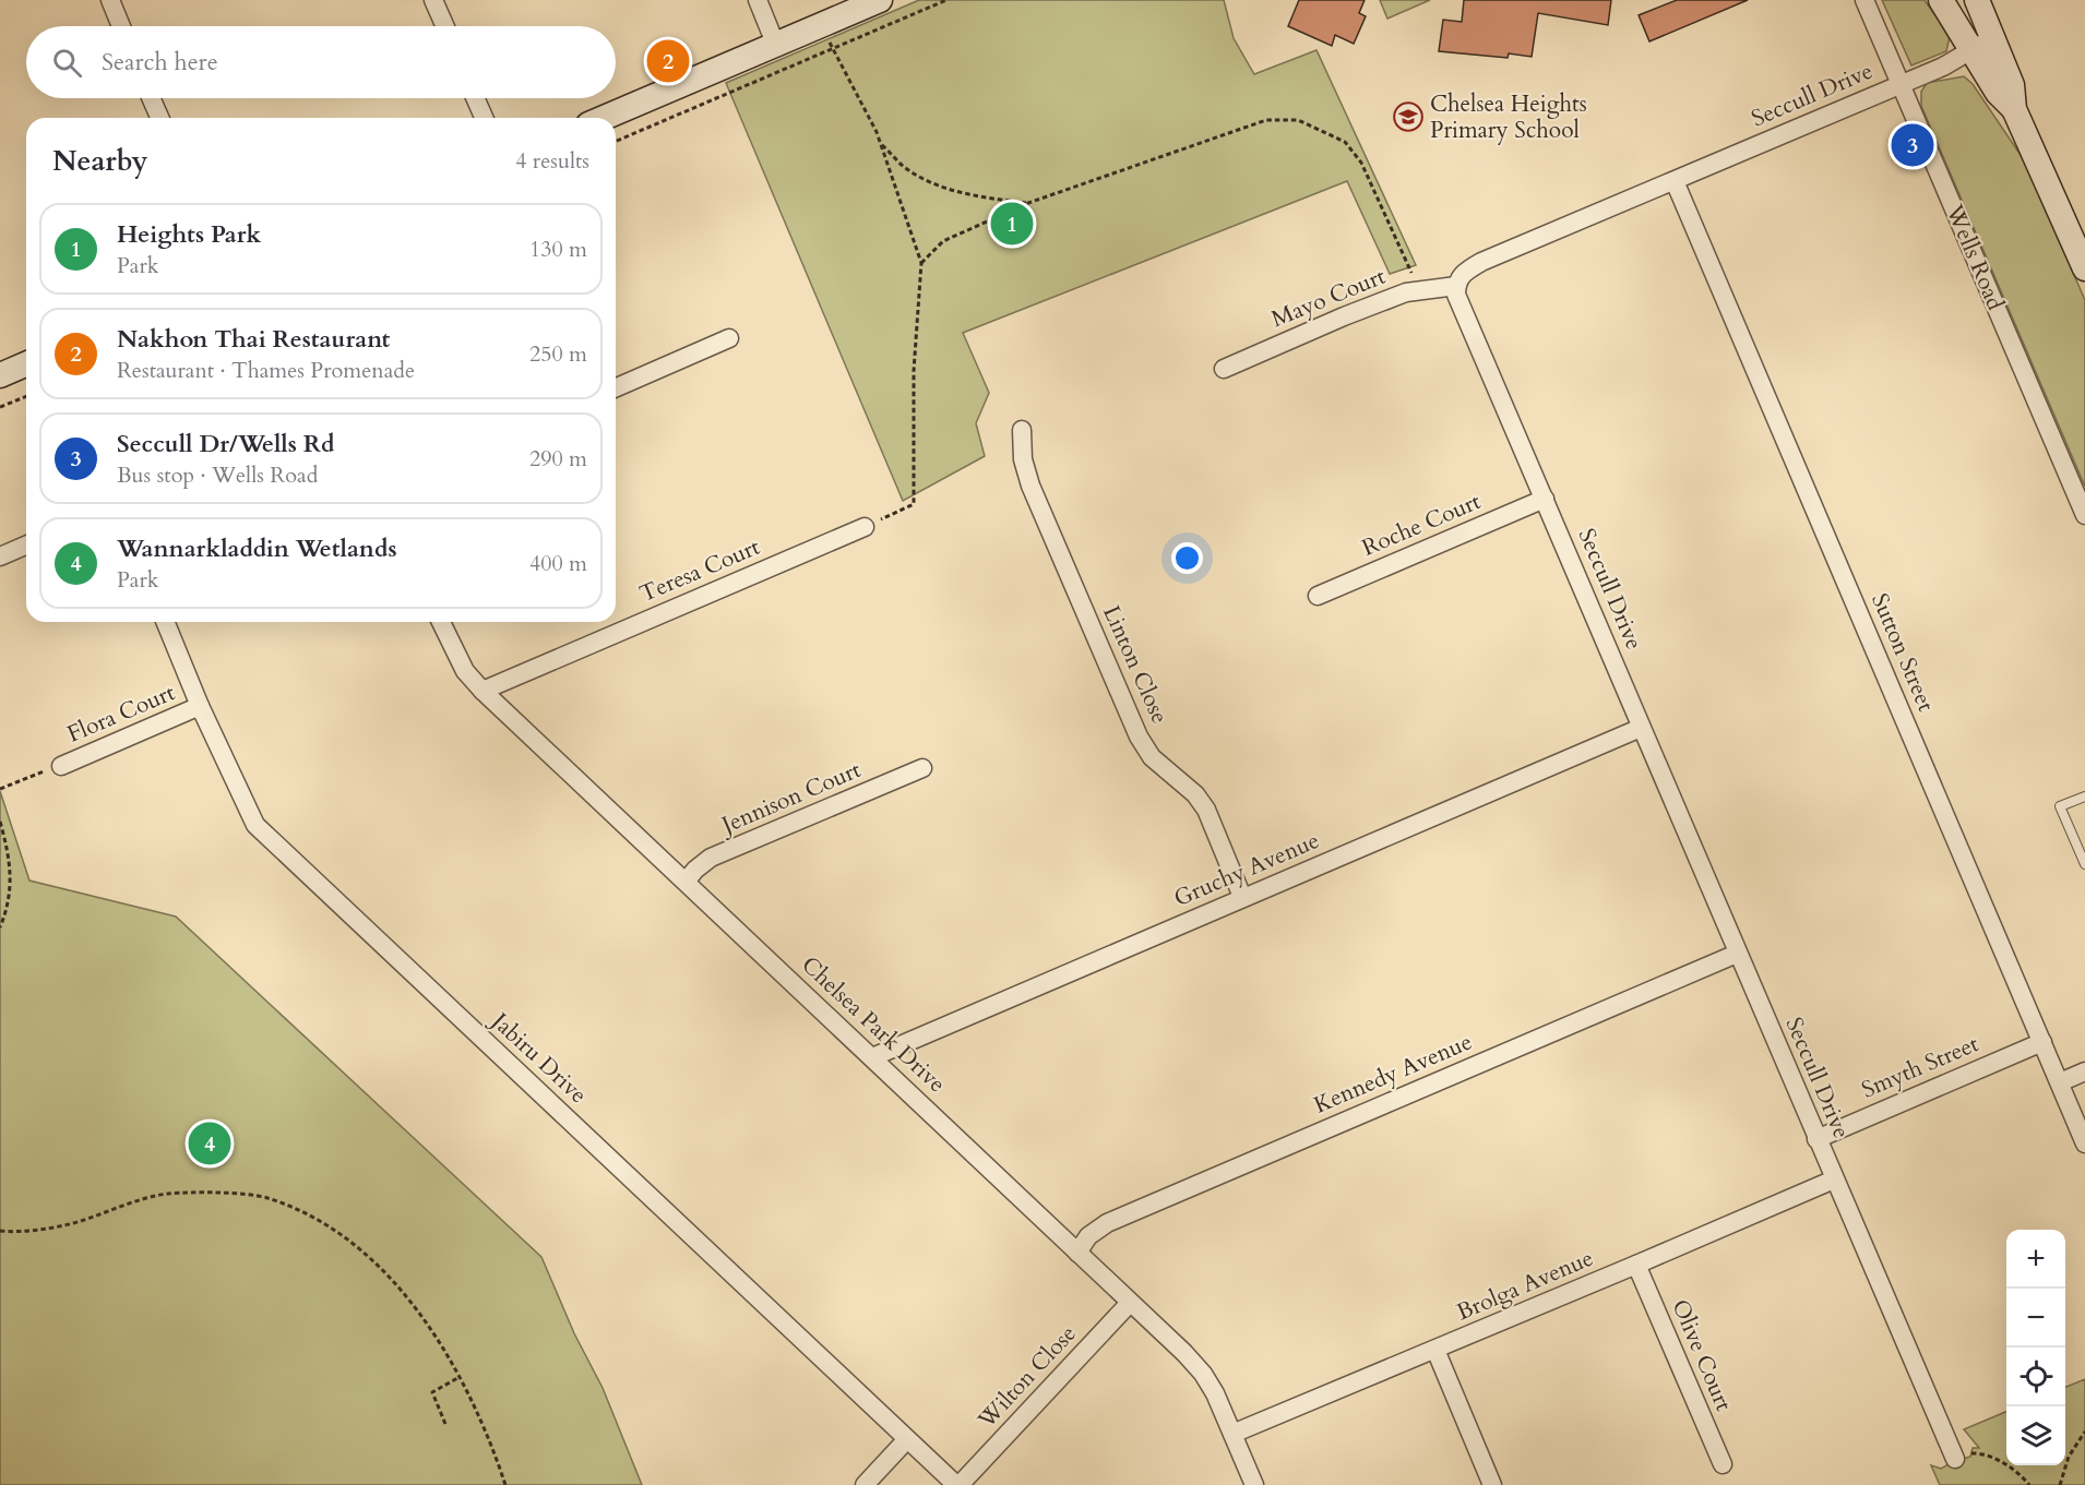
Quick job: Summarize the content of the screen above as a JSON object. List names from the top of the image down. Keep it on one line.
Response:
{"streets":{"street":["Seccull Drive","Wells Road","Mayo Court","Roche Court","Teresa Court","Sutton Street","Linton Close","Flora Court","Jennison Court","Gruchy Avenue","Chelsea Park Drive","Jabiru Drive","Smyth Street","Kennedy Avenue","Brolga Avenue","Olive Court","Wilton Close"]},"crossings":[["Seccull Drive","Wells Road"],["Seccull Drive","Mayo Court"],["Seccull Drive","Roche Court"],["Seccull Drive","Sutton Street"],["Seccull Drive","Gruchy Avenue"],["Seccull Drive","Smyth Street"],["Seccull Drive","Kennedy Avenue"],["Seccull Drive","Brolga Avenue"],["Teresa Court","Chelsea Park Drive"],["Sutton Street","Smyth Street"],["Linton Close","Gruchy Avenue"],["Flora Court","Jabiru Drive"],["Jennison Court","Chelsea Park Drive"],["Gruchy Avenue","Chelsea Park Drive"],["Chelsea Park Drive","Kennedy Avenue"],["Chelsea Park Drive","Brolga Avenue"],["Chelsea Park Drive","Wilton Close"],["Jabiru Drive","Wilton Close"],["Brolga Avenue","Olive Court"]],"places":{"school or university":["Chelsea Heights Primary School"]},"page":{"search":"Search here","pins":["2","3","1","4"],"heading":["Nearby","4 results"],"list":[{"mark":"1","name":"Heights Park","note":"Park","value":"130 m"},{"mark":"2","name":"Nakhon Thai Restaurant","note":"Restaurant · Thames Promenade","value":"250 m"},{"mark":"3","name":"Seccull Dr/Wells Rd","note":"Bus stop · Wells Road","value":"290 m"},{"mark":"4","name":"Wannarkladdin Wetlands","note":"Park","value":"400 m"}],"map_buttons":["+","−"]}}
